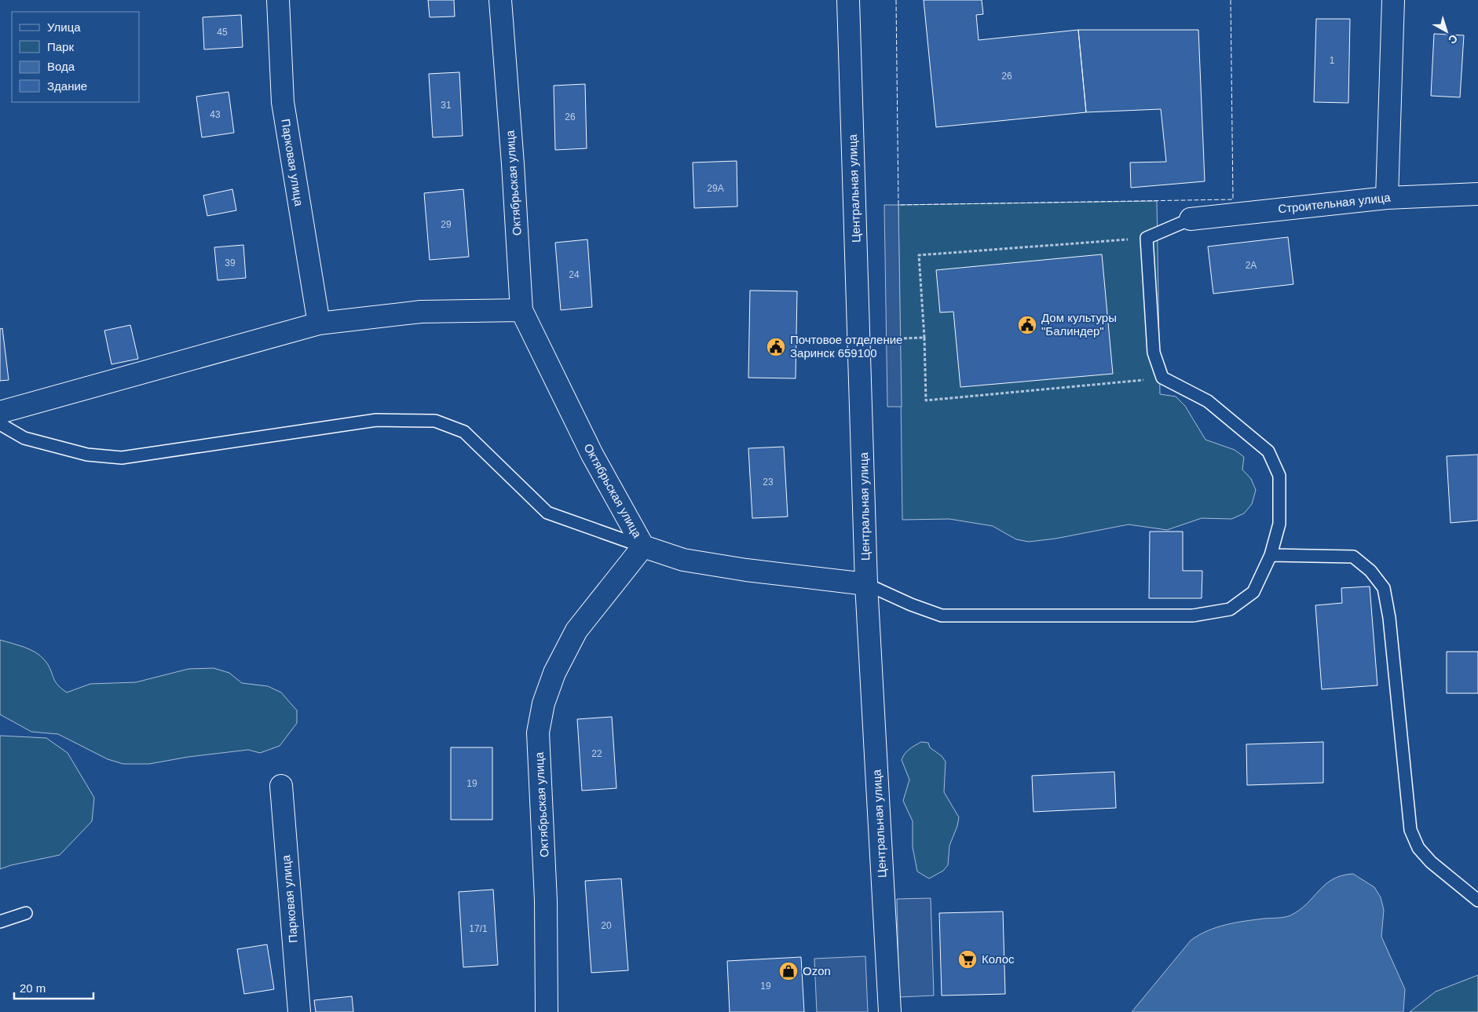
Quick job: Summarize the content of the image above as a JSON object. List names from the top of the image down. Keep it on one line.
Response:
{"streets":{"street":["Парковая улица","Октябрьская улица","Центральная улица","Строительная улица"]},"places":{"public building":["Дом культуры \"Балиндер\"","Почтовое отделение Заринск 659100"],"supermarket":["Колос"],"shop":["Ozon"]},"house_numbers":["45","1","26","31","43","26","29А","29","39","2А","24","23","22","19","20","17/1","19"],"legend":["Улица","Парк","Вода","Здание"],"scale_bar":"20 m","north":"bottom right"}
